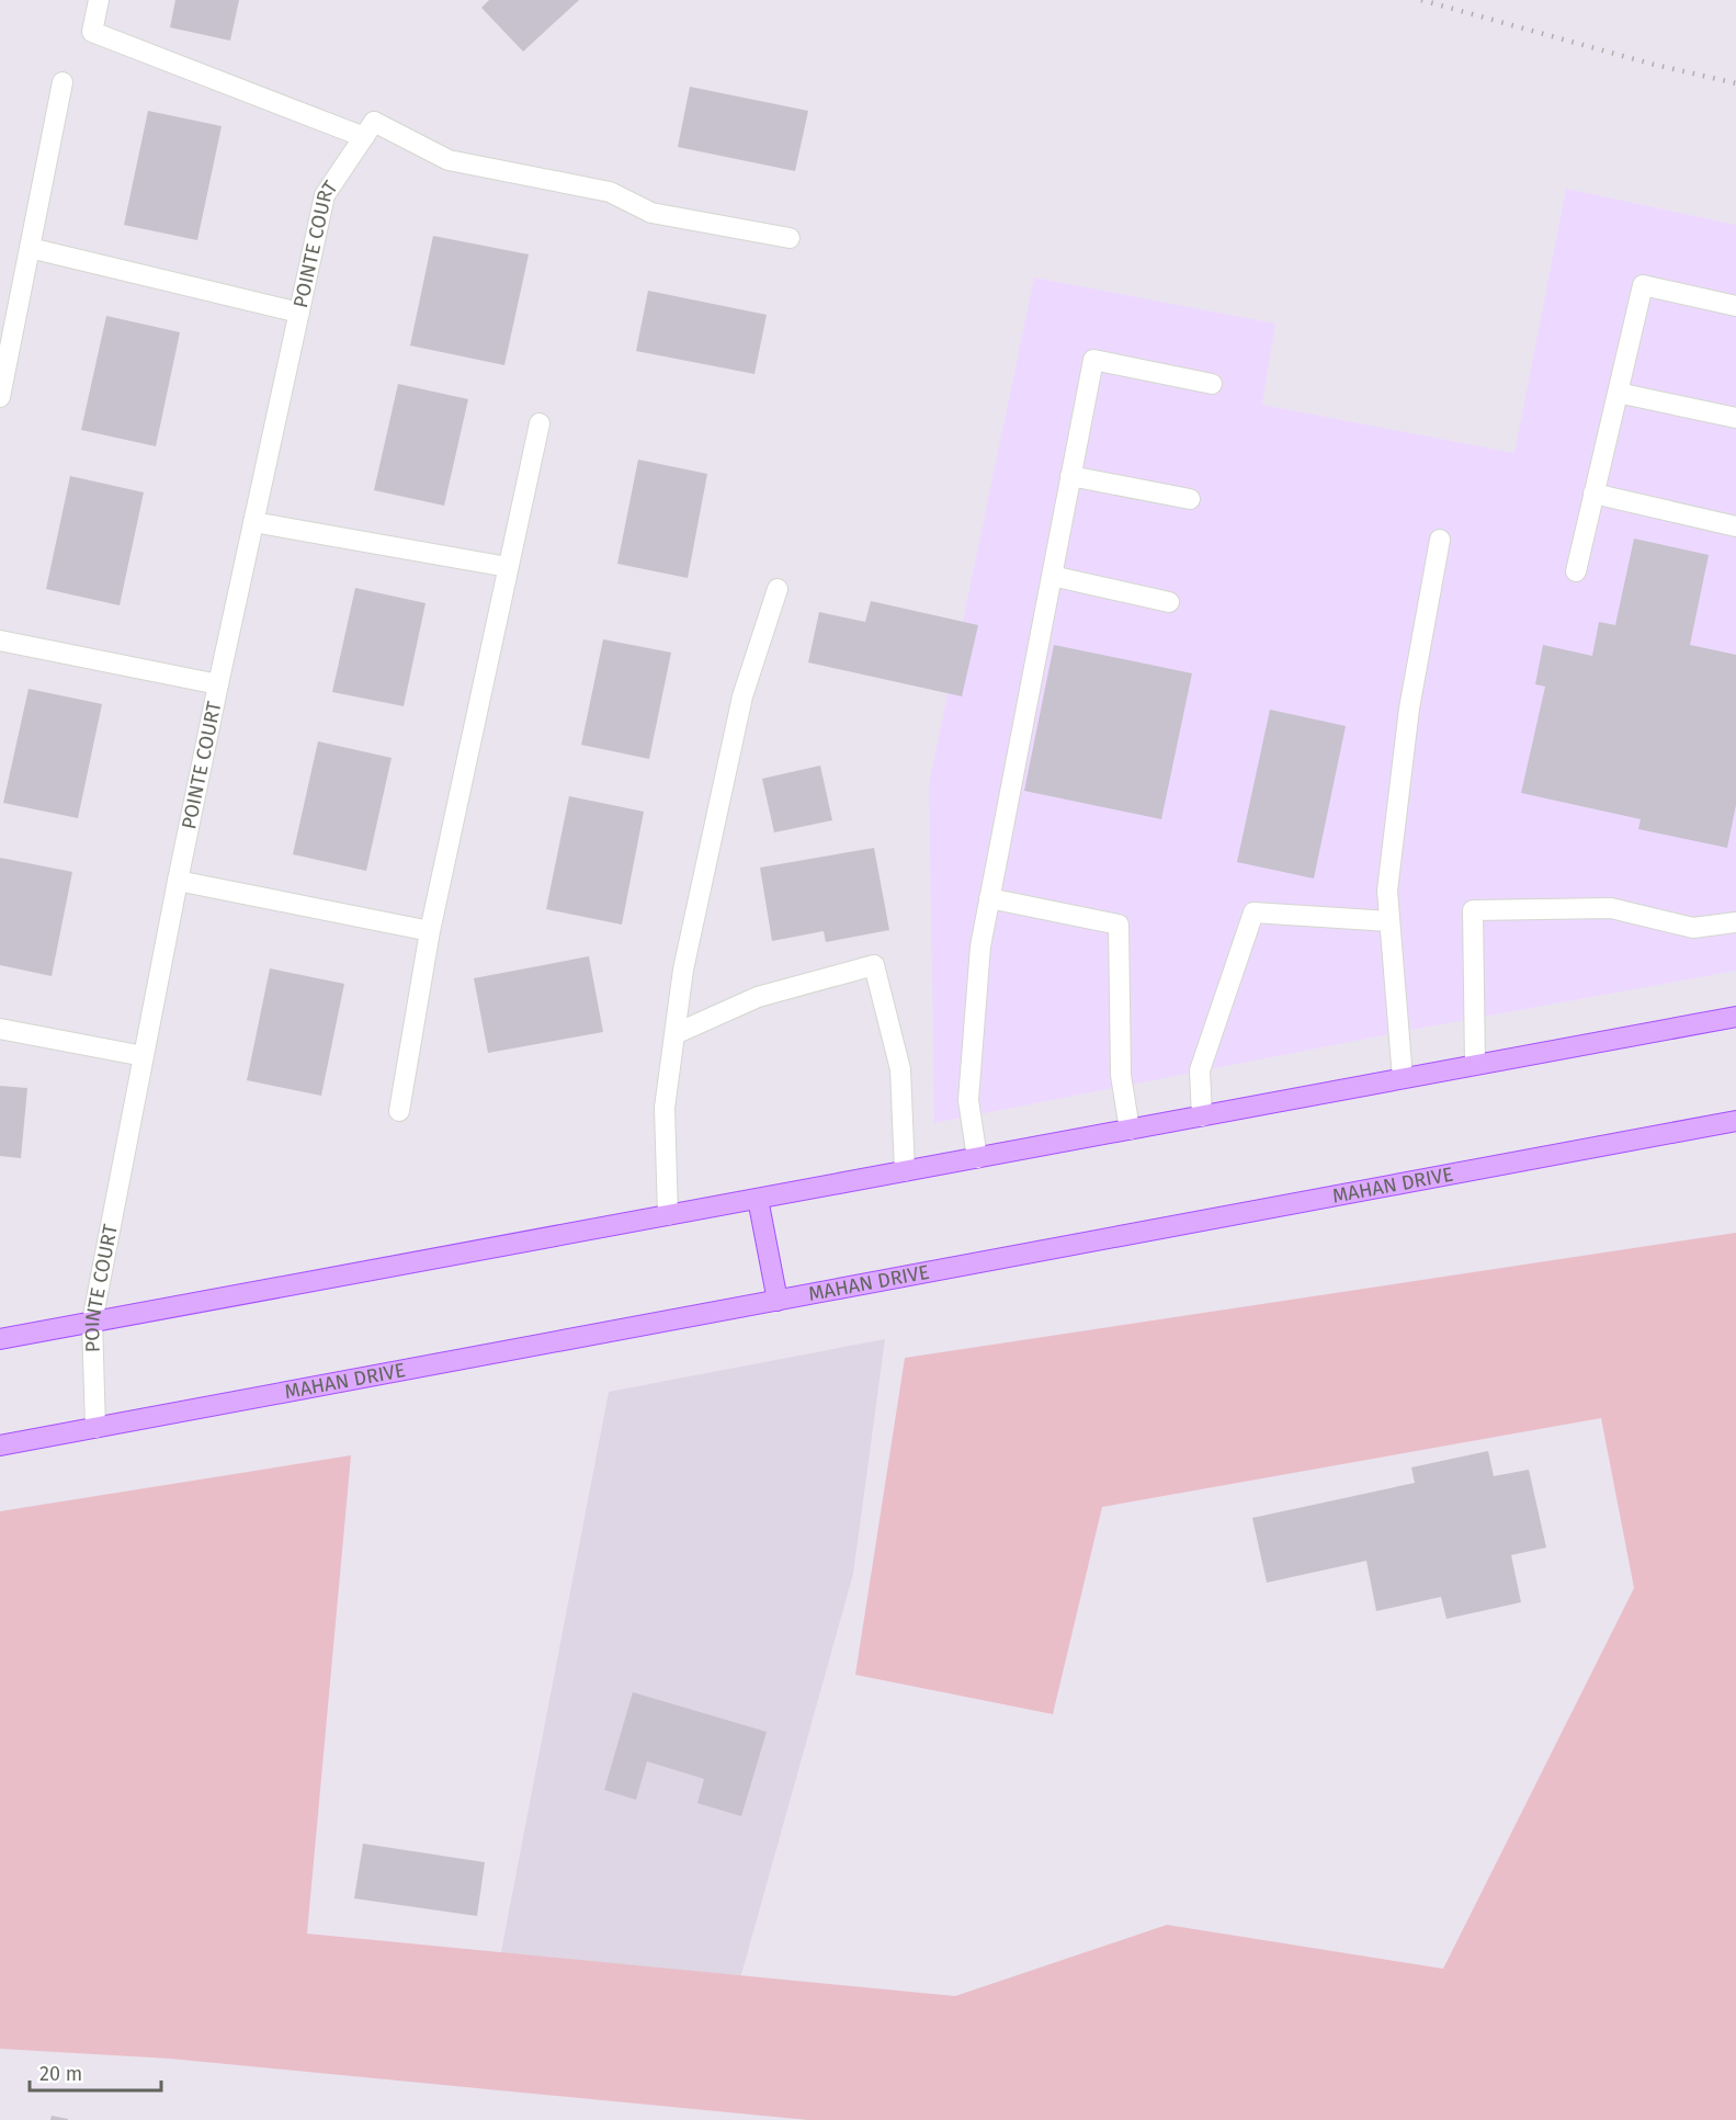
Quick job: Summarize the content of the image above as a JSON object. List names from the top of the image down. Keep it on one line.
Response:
{"streets":{"main road":["MAHAN DRIVE"],"street":["POINTE COURT"]},"crossings":[["POINTE COURT","MAHAN DRIVE"]],"scale_bar":"20 m"}
